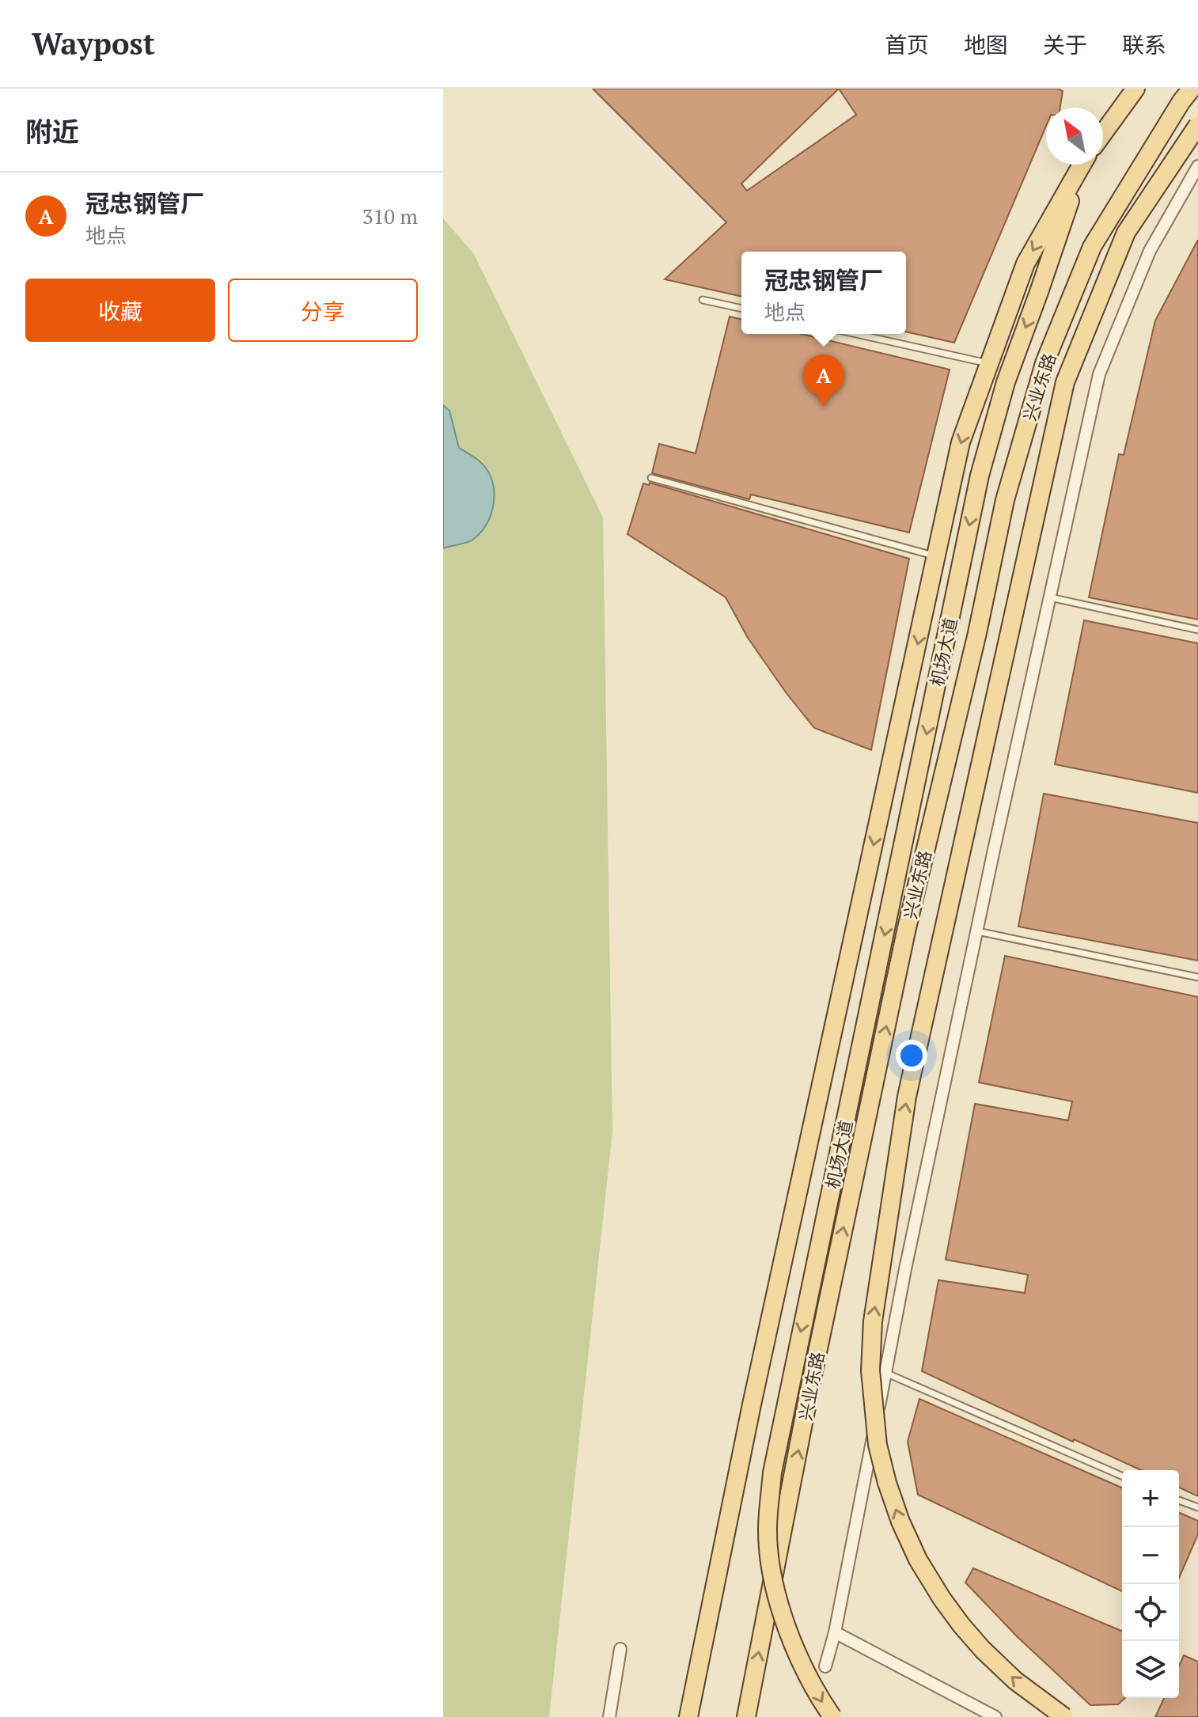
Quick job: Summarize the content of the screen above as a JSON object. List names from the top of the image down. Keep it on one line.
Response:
{"streets":{"main road":["兴业东路","机场大道"]},"north":"top left","page":{"header":"Waypost","nav":["首页","地图","关于","联系"],"heading":"附近","list":[{"mark":"A","name":"冠忠钢管厂","note":"地点","value":"310 m"}],"popup":["冠忠钢管厂","地点"],"buttons":["收藏","分享"],"pins":"A","map_buttons":["+","−"]}}
